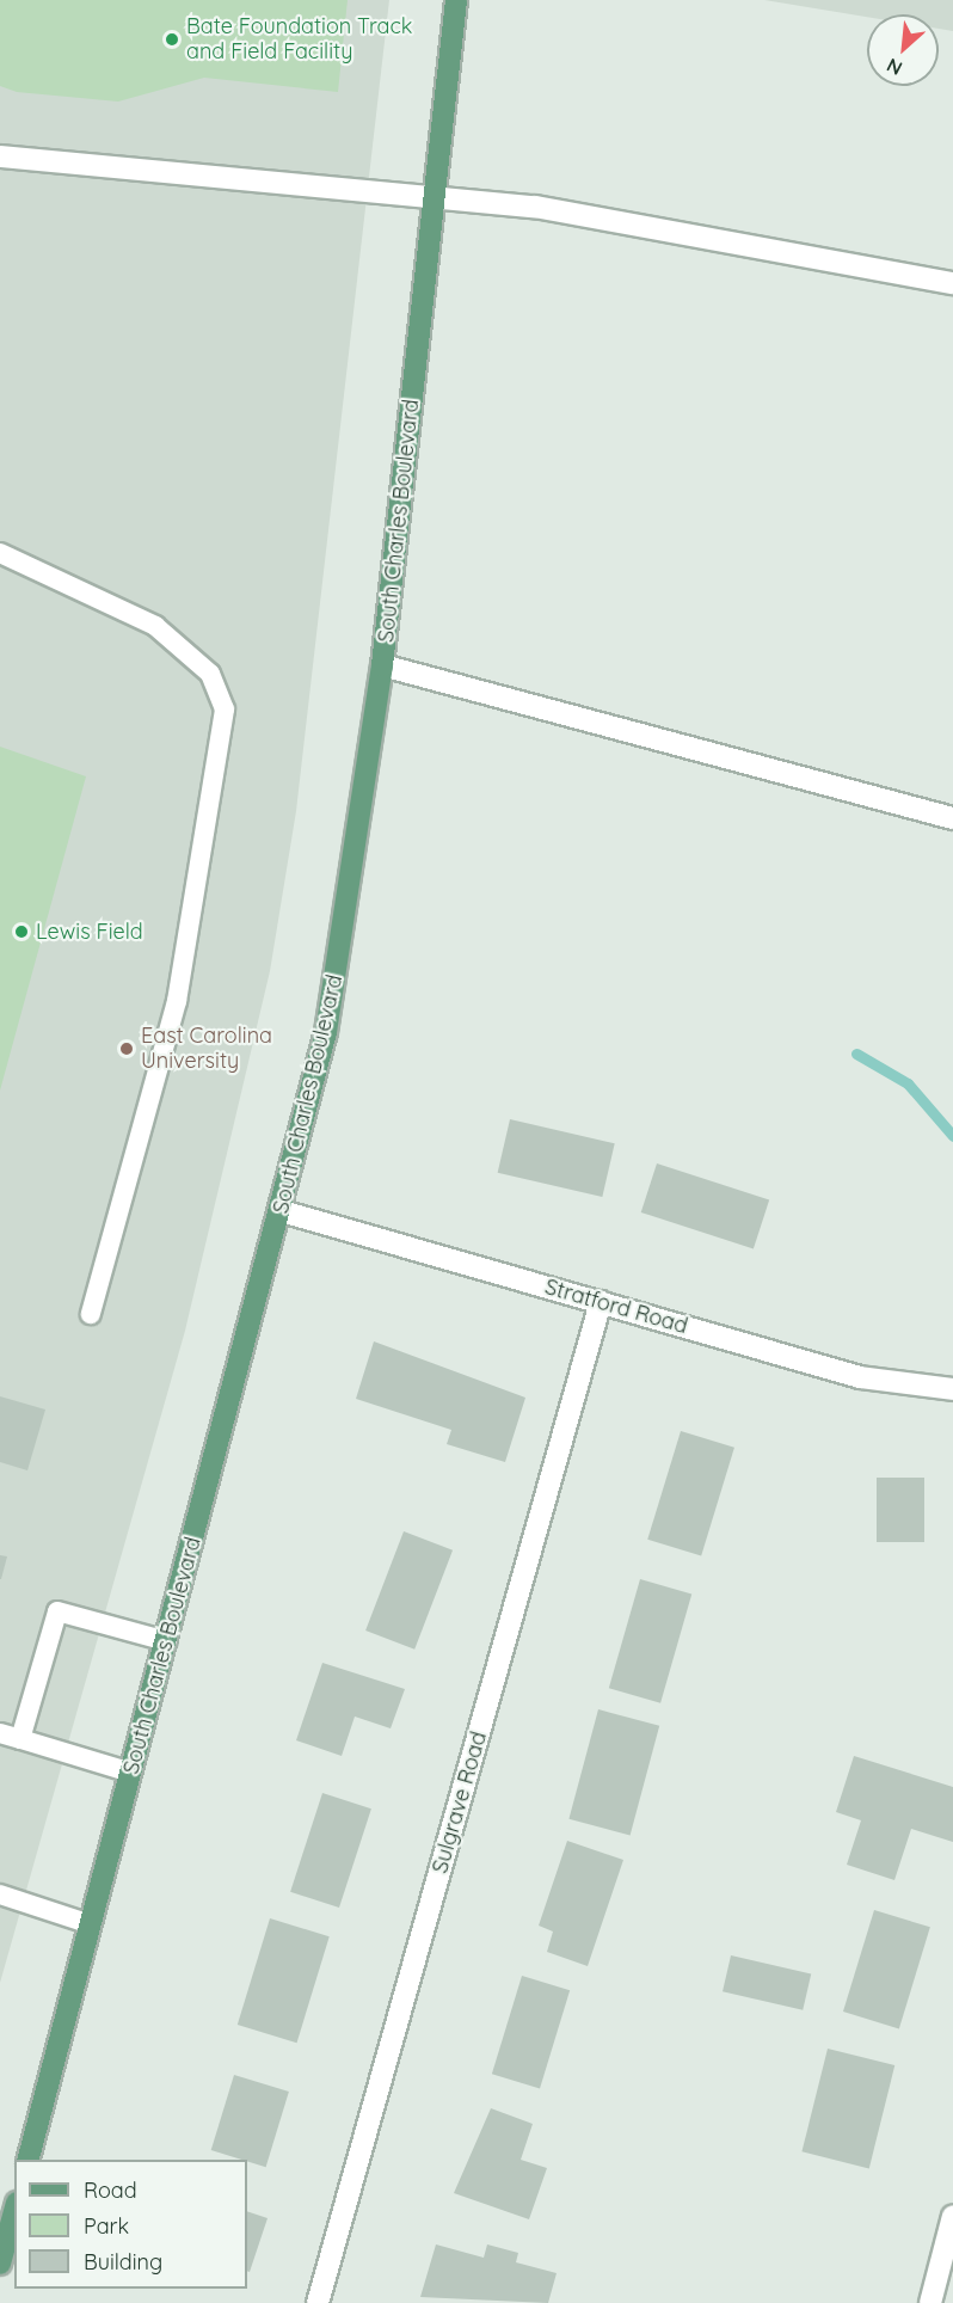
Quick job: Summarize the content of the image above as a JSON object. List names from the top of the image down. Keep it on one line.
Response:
{"streets":{"main road":["South Charles Boulevard"],"street":["Stratford Road","Sulgrave Road"]},"crossings":[["South Charles Boulevard","Stratford Road"],["Stratford Road","Sulgrave Road"]],"places":["Bate Foundation Track and Field Facility","Lewis Field","East Carolina University"],"legend":["Road","Park","Building"],"north":"bottom left"}
